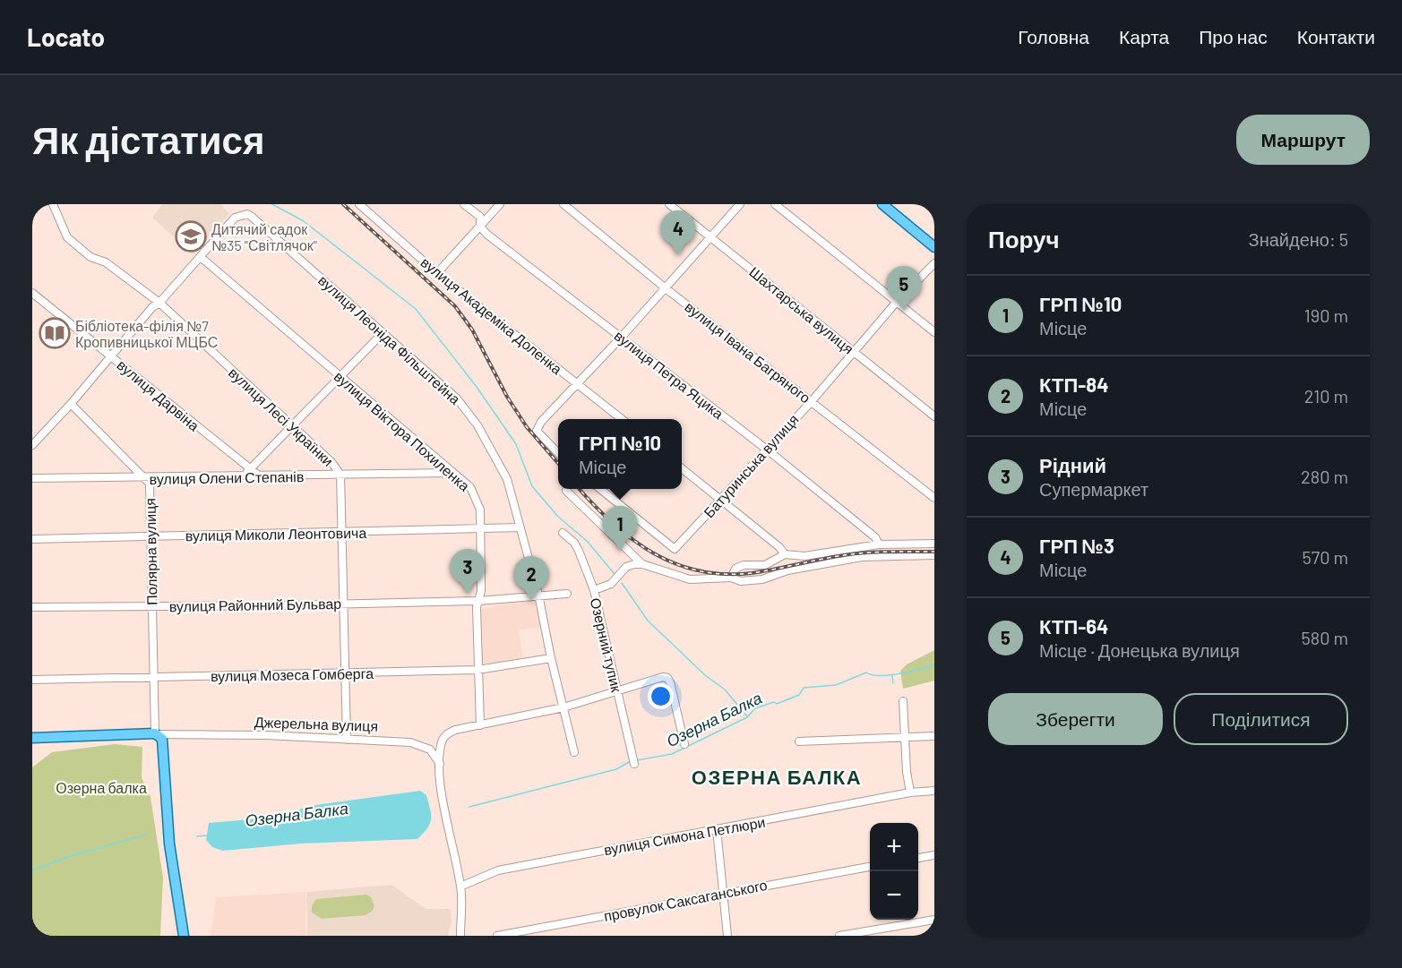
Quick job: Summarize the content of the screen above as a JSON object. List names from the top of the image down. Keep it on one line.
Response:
{"streets":{"main road":["Джерельна вулиця"],"street":["Шахтарська вулиця","вулиця Академіка Доленка","вулиця Леоніда Фільштейна","вулиця Івана Багряного","вулиця Петра Яцика","вулиця Дарвіна","вулиця Лесі Українки","вулиця Віктора Похиленка","Батуринська вулиця","вулиця Олени Степанів","вулиця Миколи Леонтовича","Полярна вулиця","вулиця Районний Бульвар","Озерний тупик","вулиця Мозеса Гомберга","вулиця Симона Петлюри","провулок Саксаганського"]},"crossings":[["Шахтарська вулиця","Батуринська вулиця"],["вулиця Леоніда Фільштейна","вулиця Віктора Похиленка"],["вулиця Леоніда Фільштейна","вулиця Миколи Леонтовича"],["вулиця Леоніда Фільштейна","вулиця Районний Бульвар"],["вулиця Леоніда Фільштейна","вулиця Мозеса Гомберга"],["вулиця Івана Багряного","Батуринська вулиця"],["вулиця Петра Яцика","Батуринська вулиця"],["вулиця Дарвіна","вулиця Олени Степанів"],["вулиця Лесі Українки","вулиця Олени Степанів"],["вулиця Лесі Українки","вулиця Миколи Леонтовича"],["вулиця Лесі Українки","вулиця Районний Бульвар"],["вулиця Лесі Українки","вулиця Мозеса Гомберга"],["вулиця Лесі Українки","Джерельна вулиця"],["вулиця Віктора Похиленка","вулиця Олени Степанів"],["вулиця Віктора Похиленка","вулиця Миколи Леонтовича"],["вулиця Віктора Похиленка","вулиця Районний Бульвар"],["вулиця Віктора Похиленка","вулиця Мозеса Гомберга"],["вулиця Олени Степанів","Полярна вулиця"],["вулиця Миколи Леонтовича","Полярна вулиця"],["Полярна вулиця","вулиця Районний Бульвар"],["Полярна вулиця","вулиця Мозеса Гомберга"],["Полярна вулиця","Джерельна вулиця"]],"districts":["ОЗЕРНА БАЛКА"],"water":["Озерна Балка"],"parks":["Озерна балка"],"places":{"school or university":["Дитячий садок №35 \"Світлячок\""],"library":["Бібліотека-філія №7 Кропивницької МЦБС"]},"page":{"header":"Locato","nav":["Головна","Карта","Про нас","Контакти"],"buttons":["Маршрут",["Зберегти","Поділитися"]],"title":"Як дістатися","heading":["Поруч","Знайдено: 5"],"pins":["4","5","1","3","2"],"list":[{"mark":"1","name":"ГРП №10","note":"Місце","value":"190 m"},{"mark":"2","name":"КТП-84","note":"Місце","value":"210 m"},{"mark":"3","name":"Рідний","note":"Супермаркет","value":"280 m"},{"mark":"4","name":"ГРП №3","note":"Місце","value":"570 m"},{"mark":"5","name":"КТП-64","note":"Місце · Донецька вулиця","value":"580 m"}],"popup":["ГРП №10","Місце"],"map_buttons":["+","−"]}}
